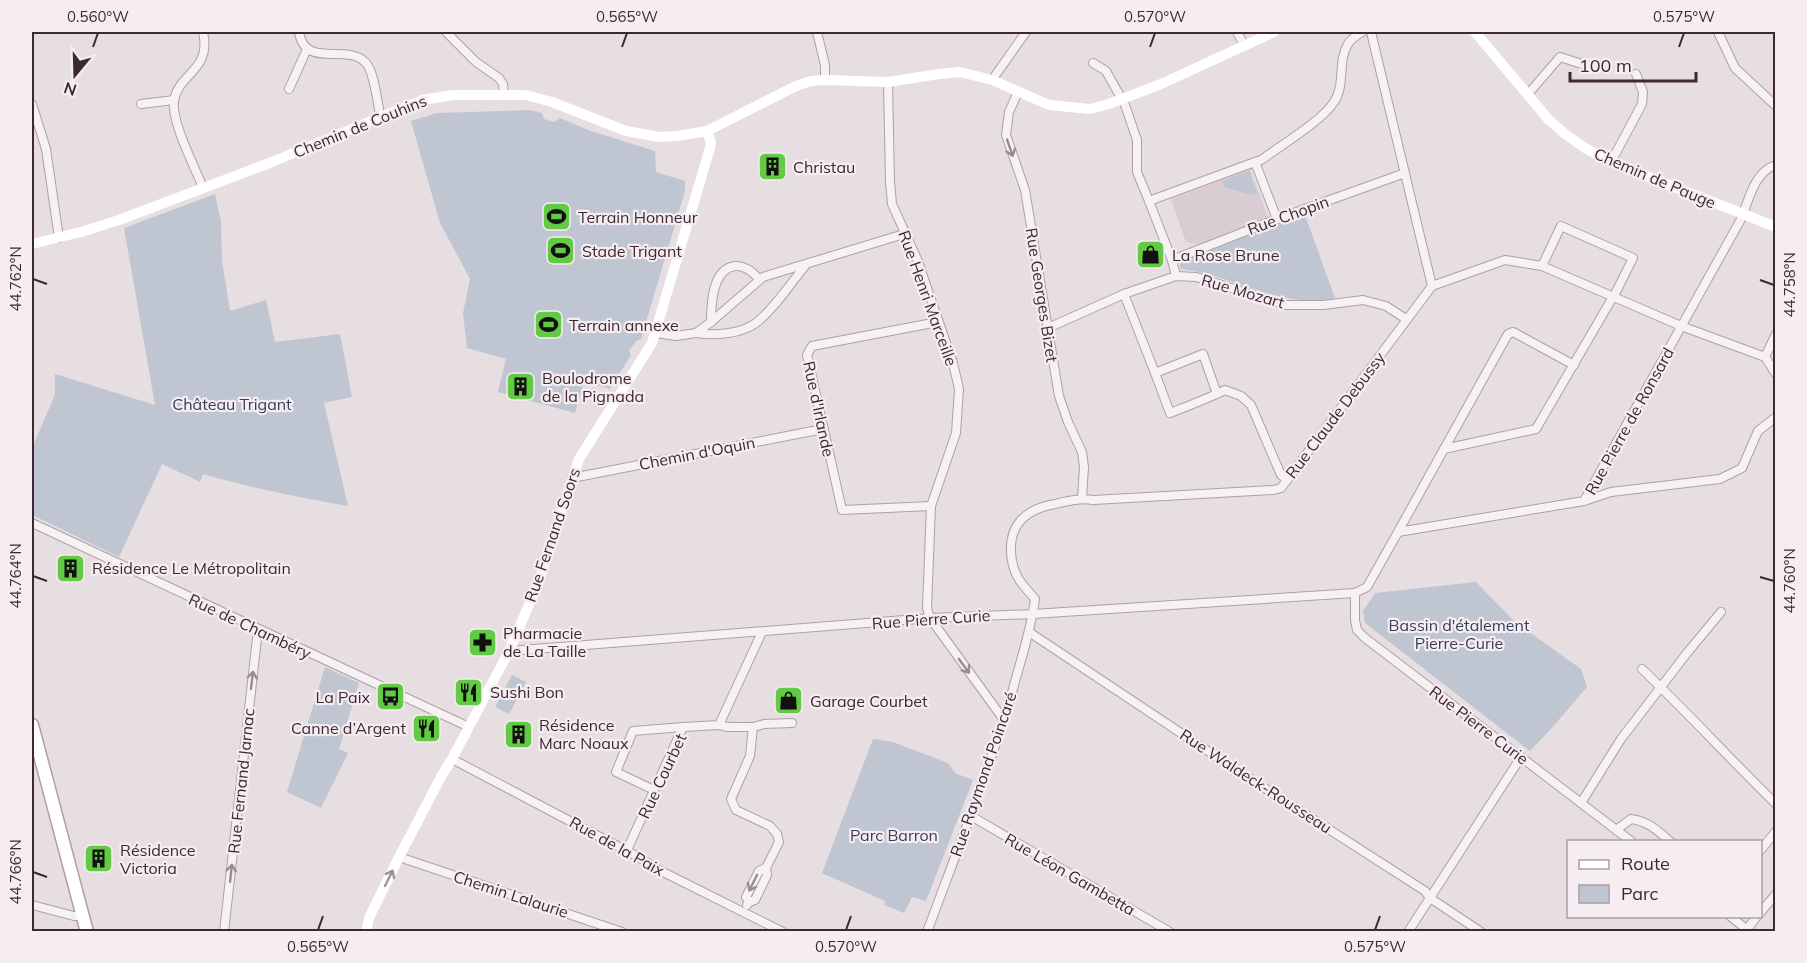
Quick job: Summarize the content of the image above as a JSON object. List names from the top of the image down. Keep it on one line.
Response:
{"streets":{"street":["Chemin de Couhins","Chemin de Pauge","Rue Chopin","Rue Mozart","Rue Georges Bizet","Rue Henri Marceille","Rue d'Irlande","Rue Claude Debussy","Rue Pierre de Ronsard","Chemin d'Oquin","Rue Fernand Soors","Rue Pierre Curie","Rue de Chambéry","Rue Raymond Poincaré","Rue Courbet","Rue Fernand Jarnac","Rue Waldeck-Rousseau","Rue de la Paix","Rue Léon Gambetta","Chemin Lalaurie"]},"crossings":[["Chemin de Couhins","Rue Georges Bizet"],["Chemin de Couhins","Rue Henri Marceille"],["Chemin de Couhins","Rue Fernand Soors"],["Chemin de Pauge","Rue Pierre de Ronsard"],["Rue Mozart","Rue Georges Bizet"],["Rue Mozart","Rue Claude Debussy"],["Rue Georges Bizet","Rue Claude Debussy"],["Rue Henri Marceille","Rue d'Irlande"],["Rue Henri Marceille","Rue Pierre Curie"],["Rue d'Irlande","Chemin d'Oquin"],["Rue Claude Debussy","Rue Pierre Curie"],["Rue Claude Debussy","Rue Raymond Poincaré"],["Rue Pierre de Ronsard","Rue Pierre Curie"],["Chemin d'Oquin","Rue Fernand Soors"],["Rue Fernand Soors","Rue Pierre Curie"],["Rue Fernand Soors","Rue de Chambéry"],["Rue Fernand Soors","Rue de la Paix"],["Rue Fernand Soors","Chemin Lalaurie"],["Rue Pierre Curie","Rue Raymond Poincaré"],["Rue de Chambéry","Rue Fernand Jarnac"],["Rue Raymond Poincaré","Rue Waldeck-Rousseau"],["Rue Raymond Poincaré","Rue Léon Gambetta"],["Rue Courbet","Rue de la Paix"]],"one_way":["Rue Georges Bizet","Rue Fernand Jarnac"],"parks":["Château Trigant","Bassin d'étalement Pierre-Curie","Parc Barron"],"places":{"building":["Christau","Boulodrome de la Pignada","Résidence Le Métropolitain","Résidence Marc Noaux","Résidence Victoria"],"sports":["Terrain Honneur","Stade Trigant","Terrain annexe"],"shop":["La Rose Brune","Garage Courbet"],"pharmacy":["Pharmacie de La Taille"],"restaurant":["Sushi Bon","Canne d’Argent"],"bus stop":["La Paix"]},"legend":["Route","Parc"],"scale_bar":"100 m","north":"bottom","coordinates":["0.560°W","0.565°W","0.570°W","0.575°W","44.762°N","44.758°N","44.764°N","44.760°N","44.766°N"]}
